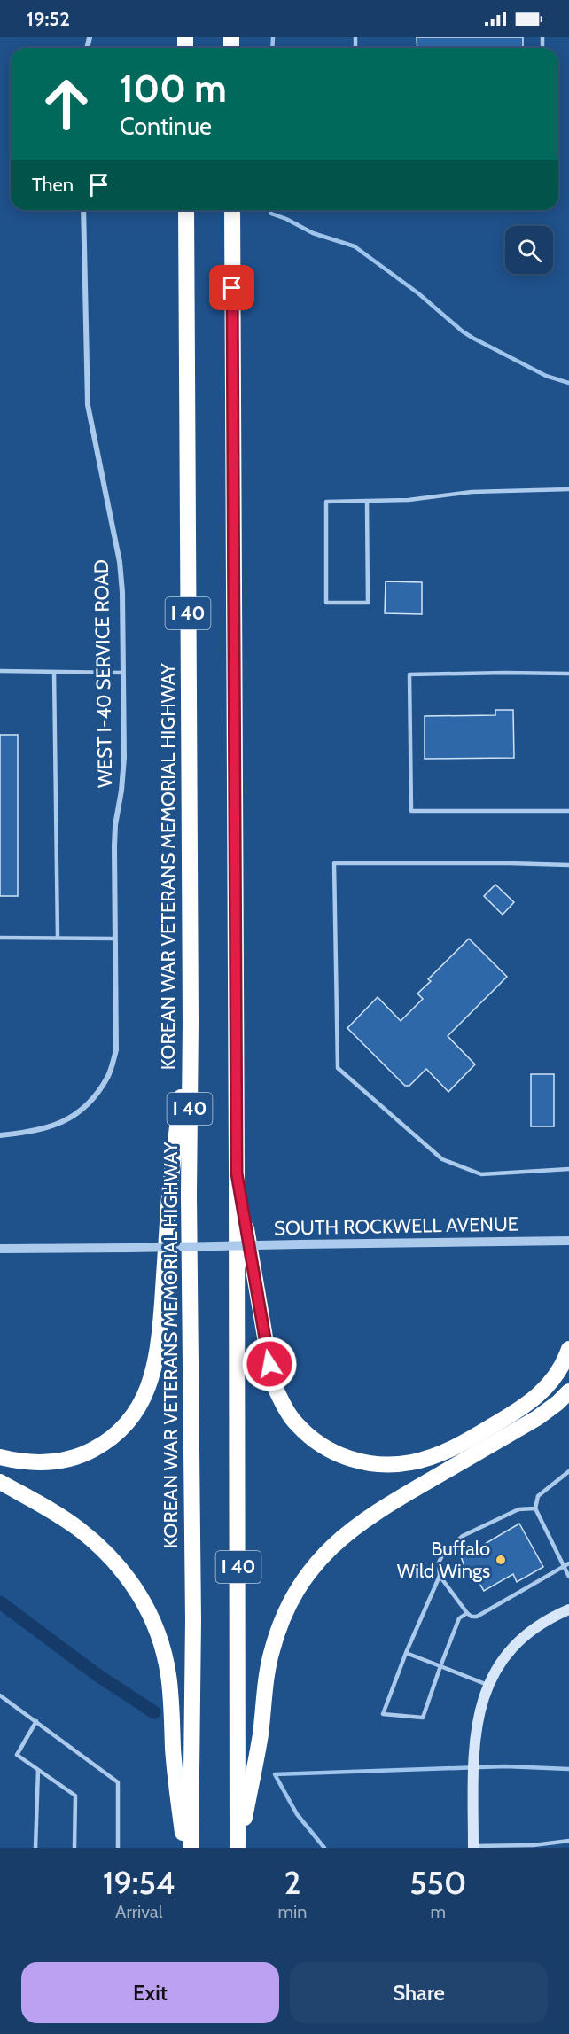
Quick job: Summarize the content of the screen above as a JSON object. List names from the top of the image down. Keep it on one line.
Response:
{"streets":{"highway":["I 40","KOREAN WAR VETERANS MEMORIAL HIGHWAY"],"street":["WEST I-40 SERVICE ROAD","SOUTH ROCKWELL AVENUE"]},"places":["Buffalo Wild Wings"],"page":{"status":"19:52","turn":["100 m","Continue"],"then":"Then","eta":["19:54","Arrival","2","min","550","m"],"buttons":["Exit","Share"]}}
